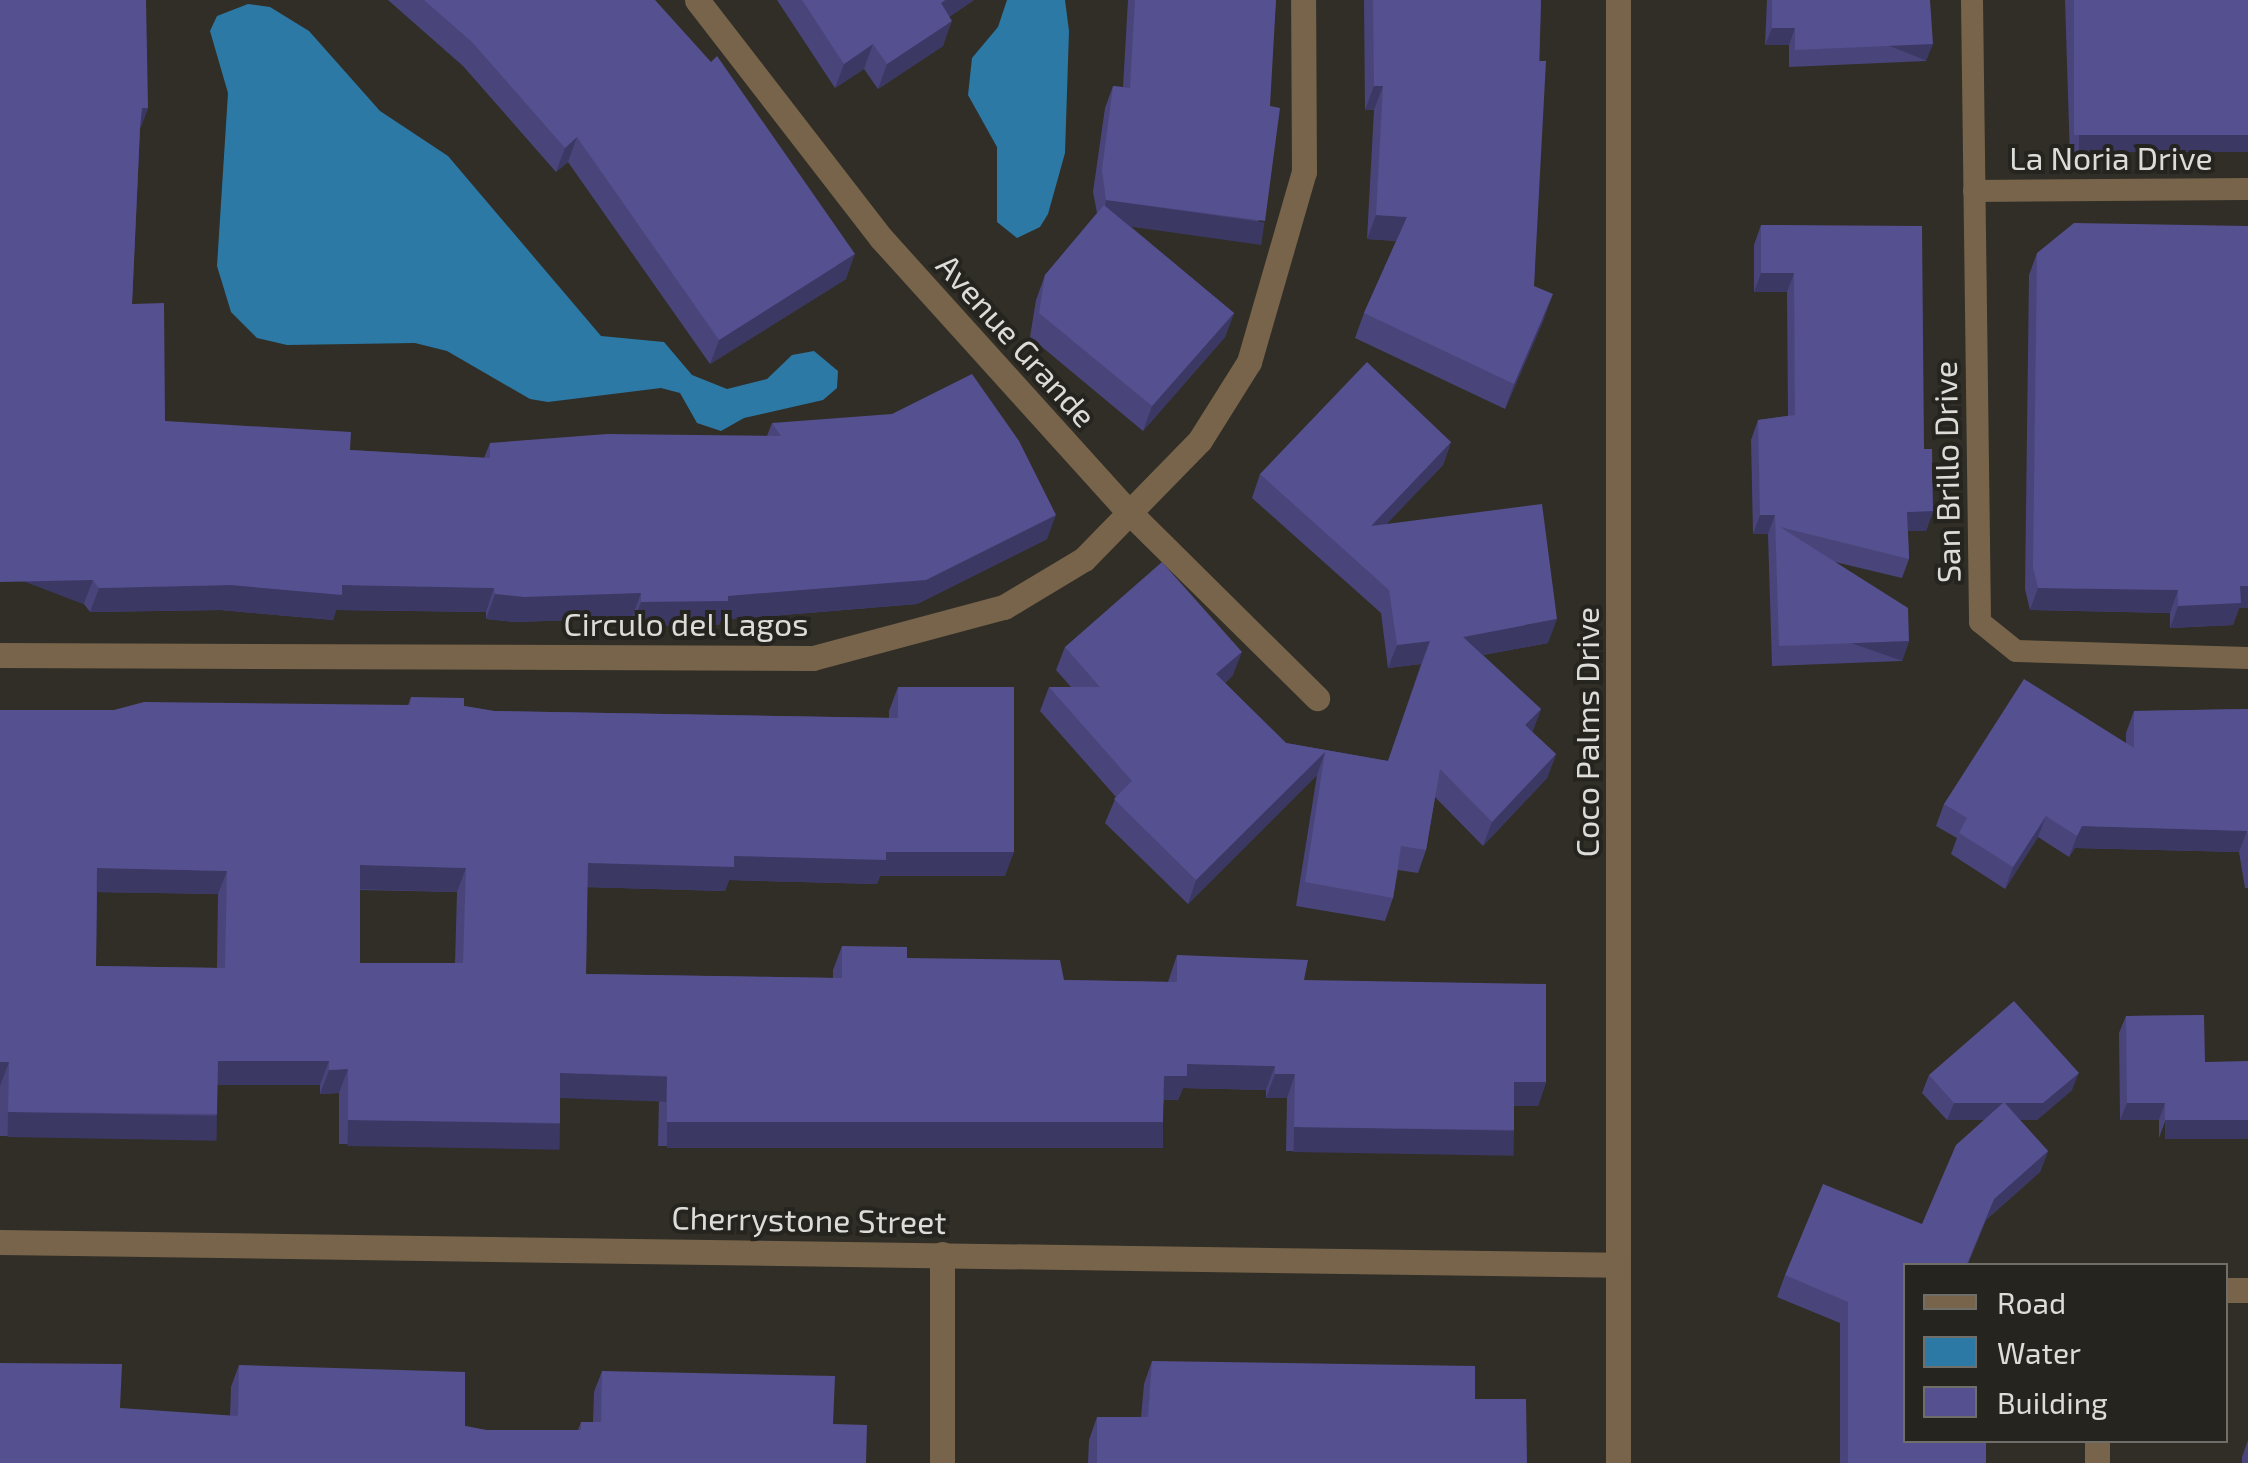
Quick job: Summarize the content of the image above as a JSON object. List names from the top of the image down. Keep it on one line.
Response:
{"streets":{"street":["Avenue Grande","Circulo del Lagos","Coco Palms Drive","Cherrystone Street"],"lane":["La Noria Drive","San Brillo Drive"]},"crossings":[["La Noria Drive","San Brillo Drive"],["Avenue Grande","Circulo del Lagos"],["Coco Palms Drive","Cherrystone Street"]],"legend":["Road","Water","Building"]}
